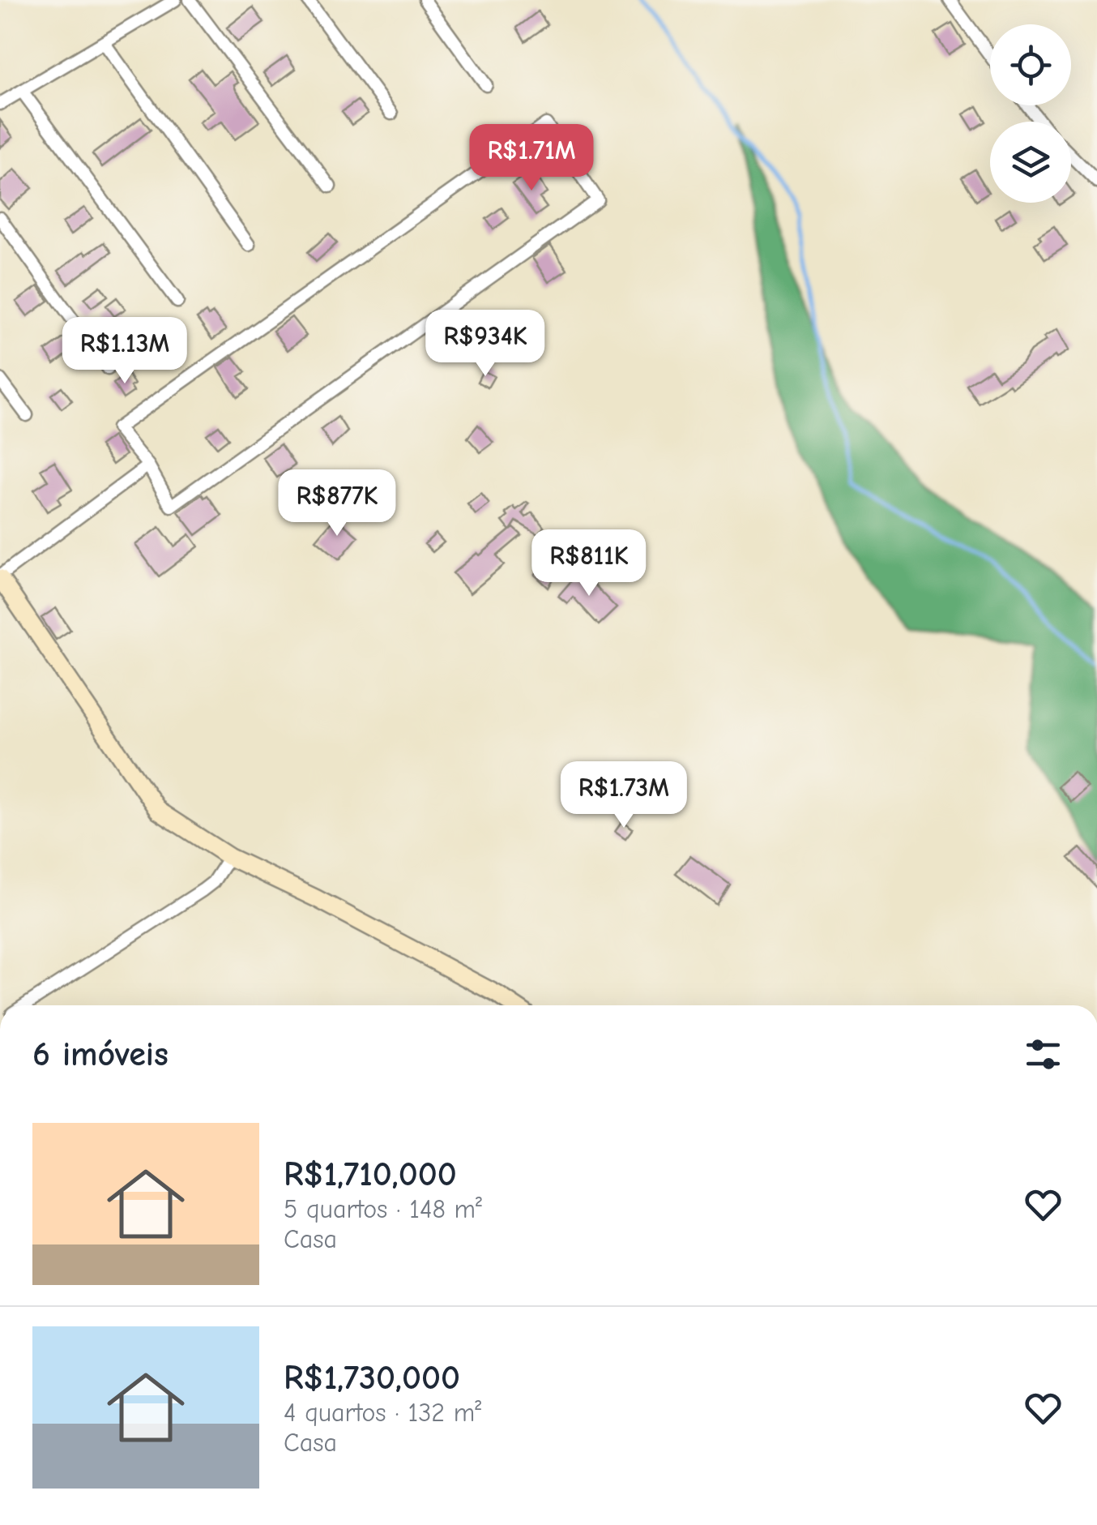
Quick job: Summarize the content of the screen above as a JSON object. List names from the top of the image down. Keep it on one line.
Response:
{"page":{"price":["R$1.71M","R$934K","R$1.13M","R$877K","R$811K","R$1.73M"],"heading":"6 imóveis","list":[{"name":"R$1,710,000","note":"5 quartos · 148 m² · Casa"},{"name":"R$1,730,000","note":"4 quartos · 132 m² · Casa"}]}}
